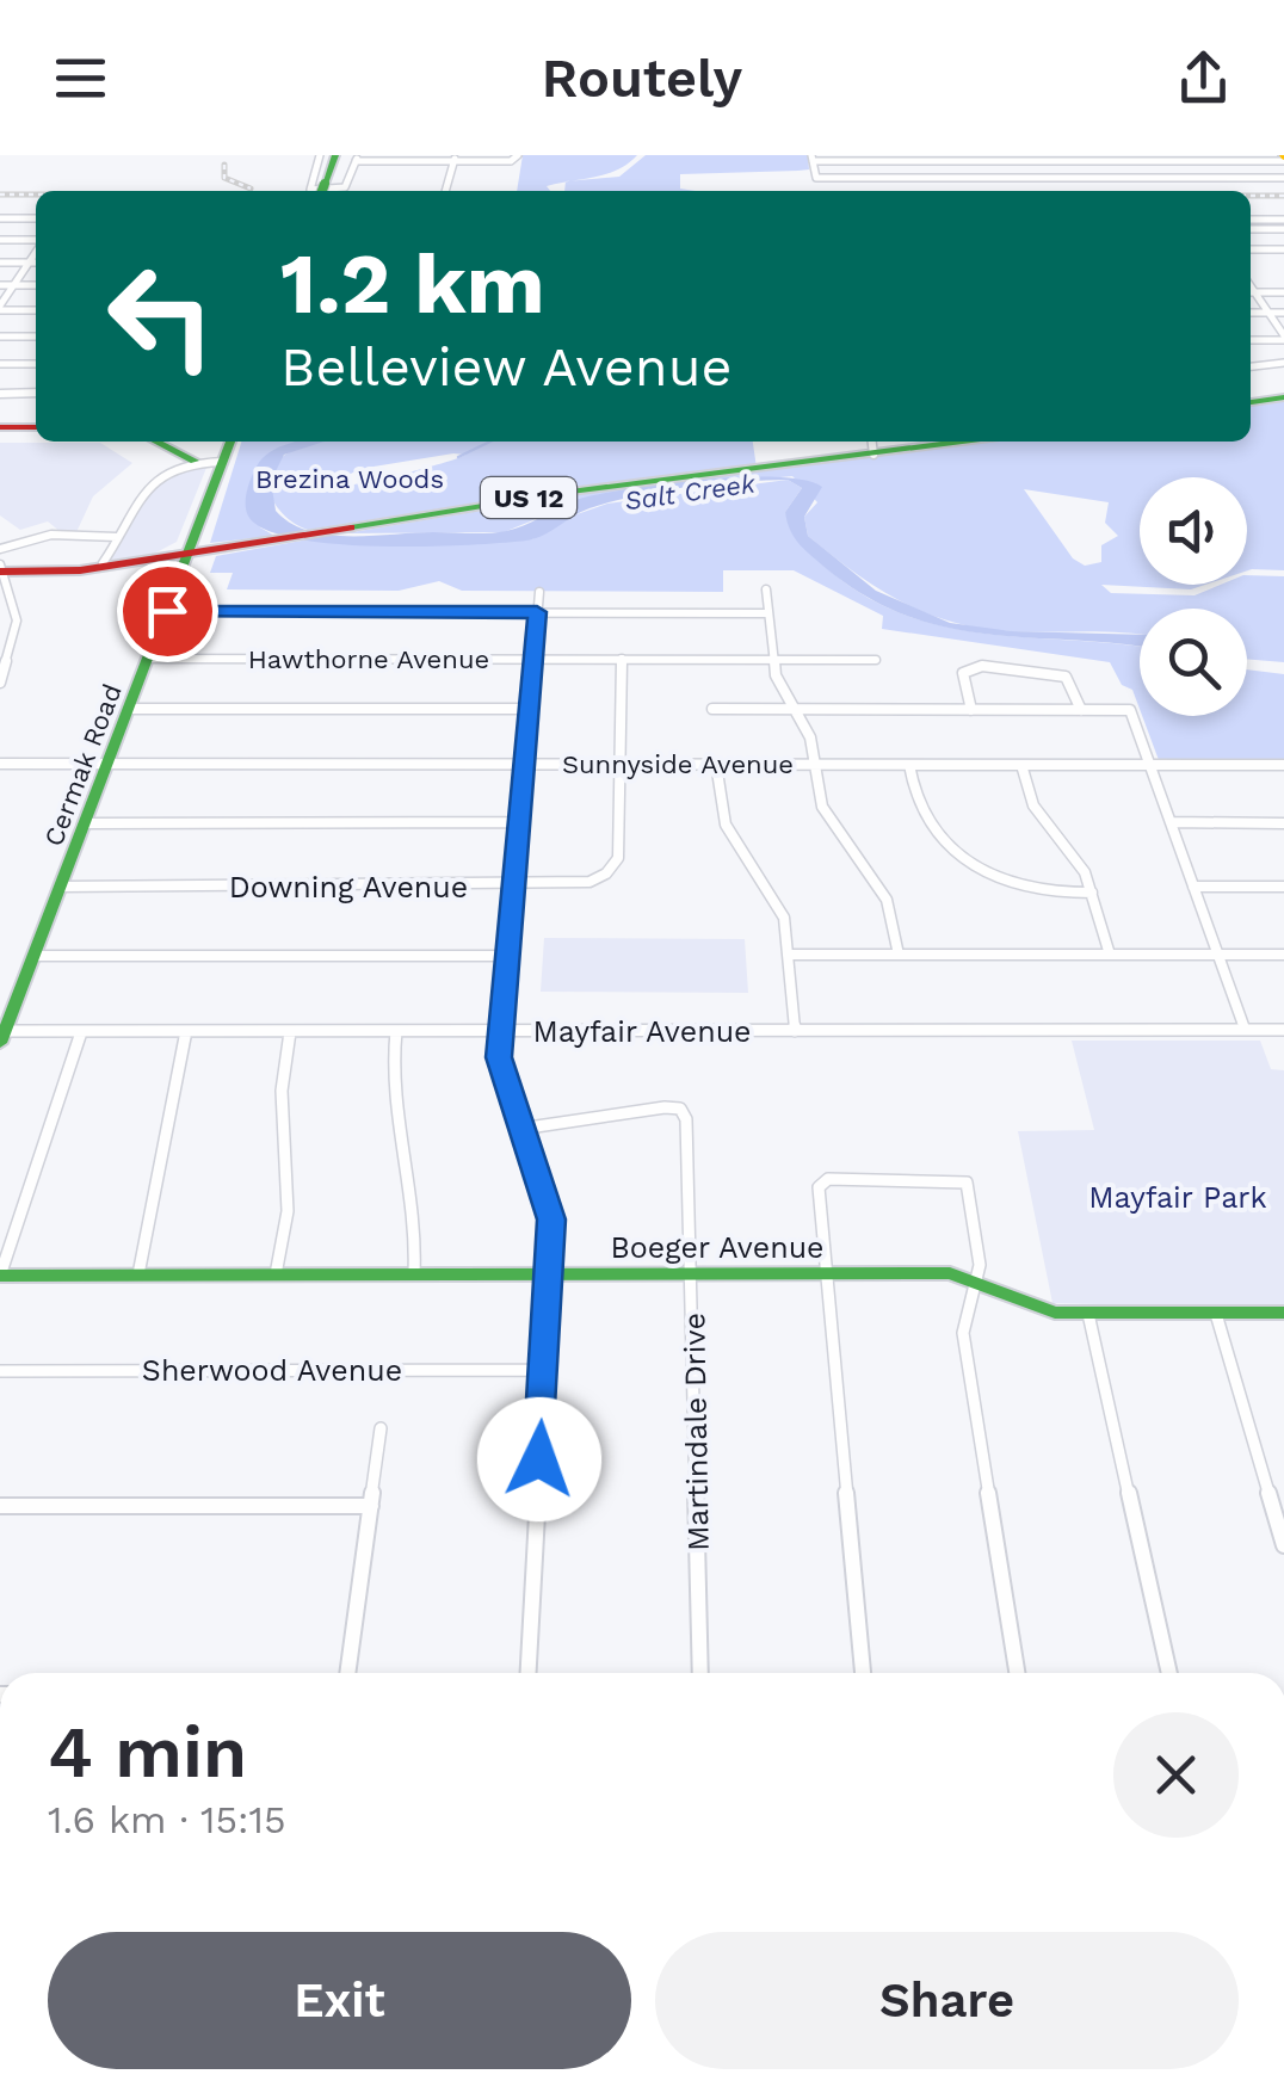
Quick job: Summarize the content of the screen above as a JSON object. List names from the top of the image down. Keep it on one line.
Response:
{"streets":{"main road":["US 12","Cermak Road","Boeger Avenue"],"street":["Hawthorne Avenue","Sunnyside Avenue","Downing Avenue","Mayfair Avenue","Sherwood Avenue","Martindale Drive"]},"crossings":[["US 12","Cermak Road"],["Hawthorne Avenue","Cermak Road"],["Sunnyside Avenue","Cermak Road"],["Sunnyside Avenue","Downing Avenue"],["Cermak Road","Downing Avenue"],["Cermak Road","Mayfair Avenue"],["Boeger Avenue","Martindale Drive"]],"water":["Salt Creek"],"parks":["Brezina Woods","Mayfair Park"],"page":{"header":"Routely","turn":["1.2 km","Belleview Avenue"],"heading":["4 min","1.6 km · 15:15"],"buttons":["Exit","Share"]}}
